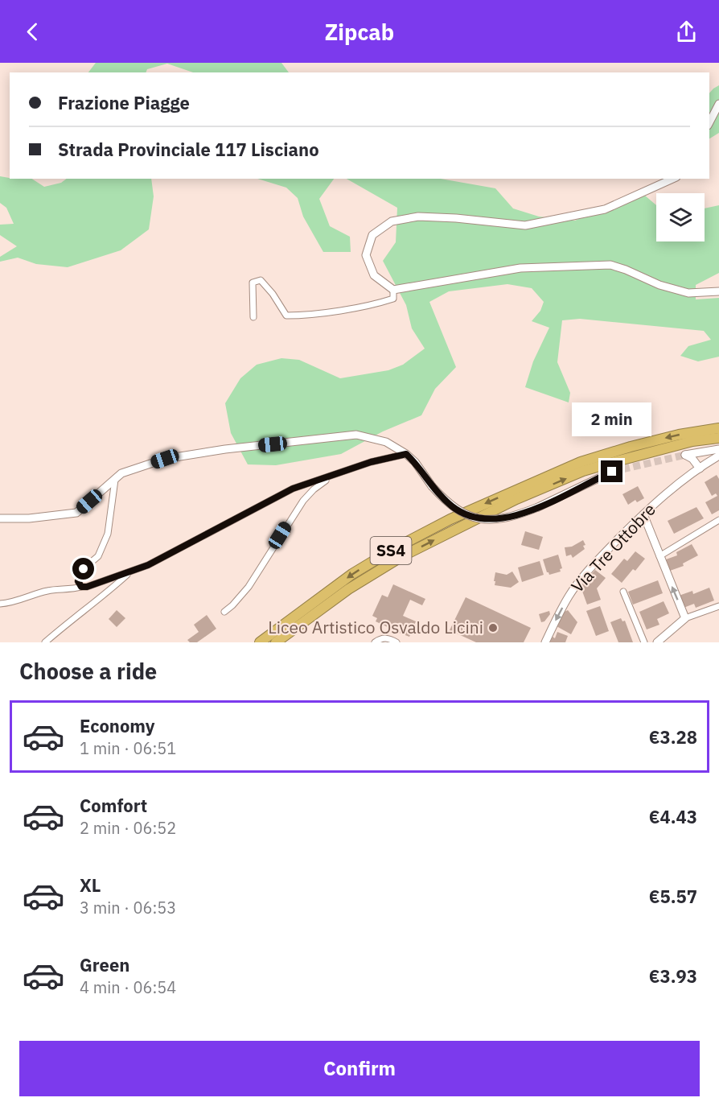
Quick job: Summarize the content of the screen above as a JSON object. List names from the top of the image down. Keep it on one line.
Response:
{"streets":{"highway":["SS4"],"street":["Via Tre Ottobre"]},"one_way":["Via Tre Ottobre"],"places":["Liceo Artistico Osvaldo Licini"],"page":{"header":"Zipcab","banner":["Frazione Piagge","Strada Provinciale 117 Lisciano"],"bubble":"2 min","heading":"Choose a ride","list":[{"name":"Economy","note":"1 min · 06:51","value":"€3.28"},{"name":"Comfort","note":"2 min · 06:52","value":"€4.43"},{"name":"XL","note":"3 min · 06:53","value":"€5.57"},{"name":"Green","note":"4 min · 06:54","value":"€3.93"}],"buttons":"Confirm"}}
